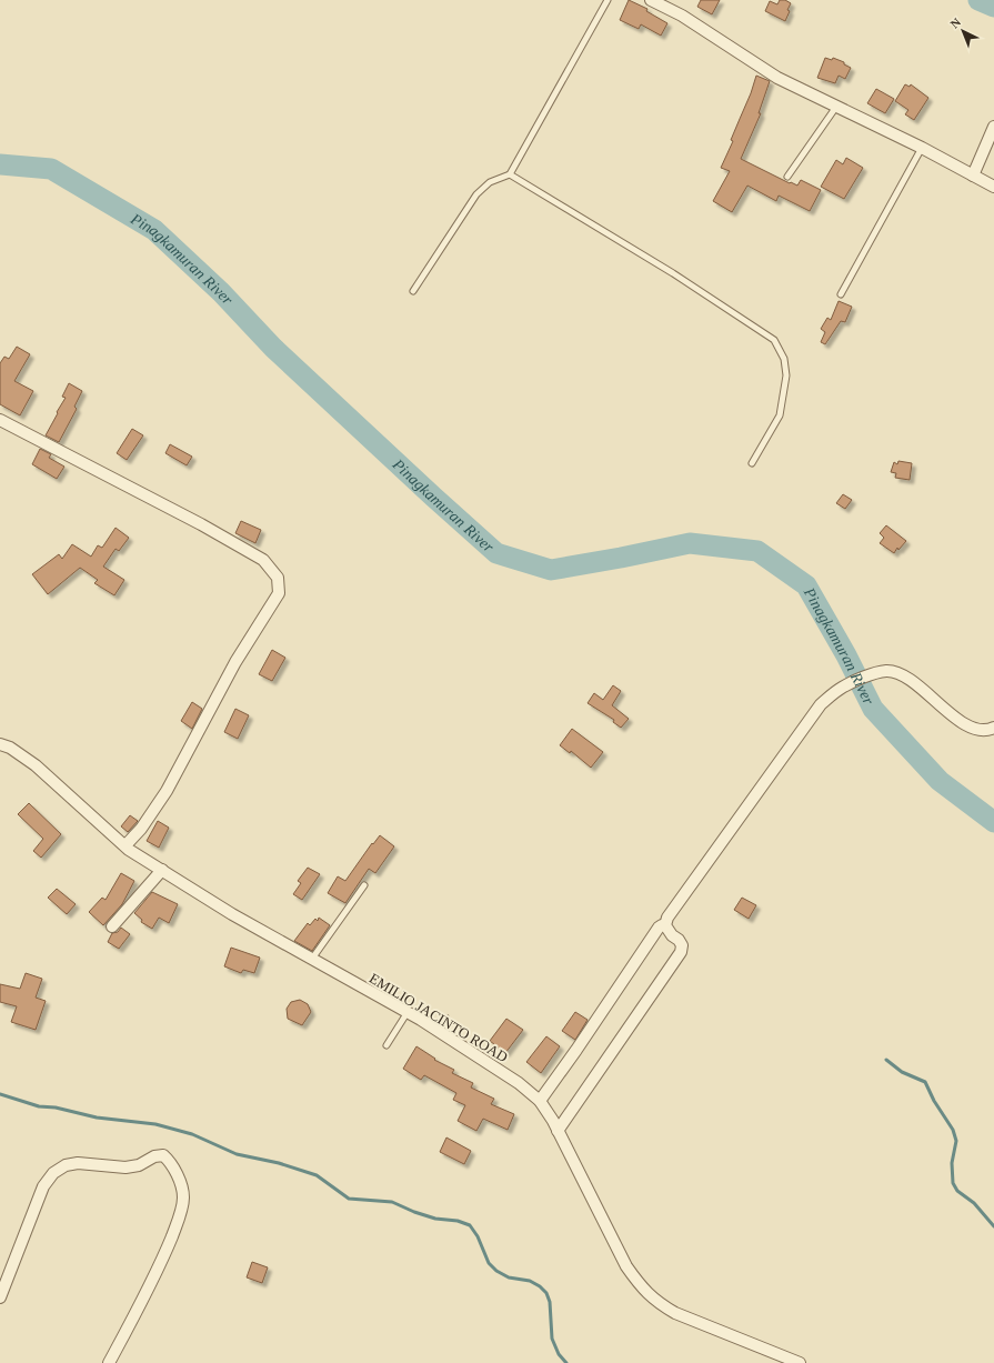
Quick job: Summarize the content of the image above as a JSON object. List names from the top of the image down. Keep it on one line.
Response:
{"streets":{"street":["EMILIO JACINTO ROAD"]},"water":["Pinagkamuran River"],"north":"top left"}
